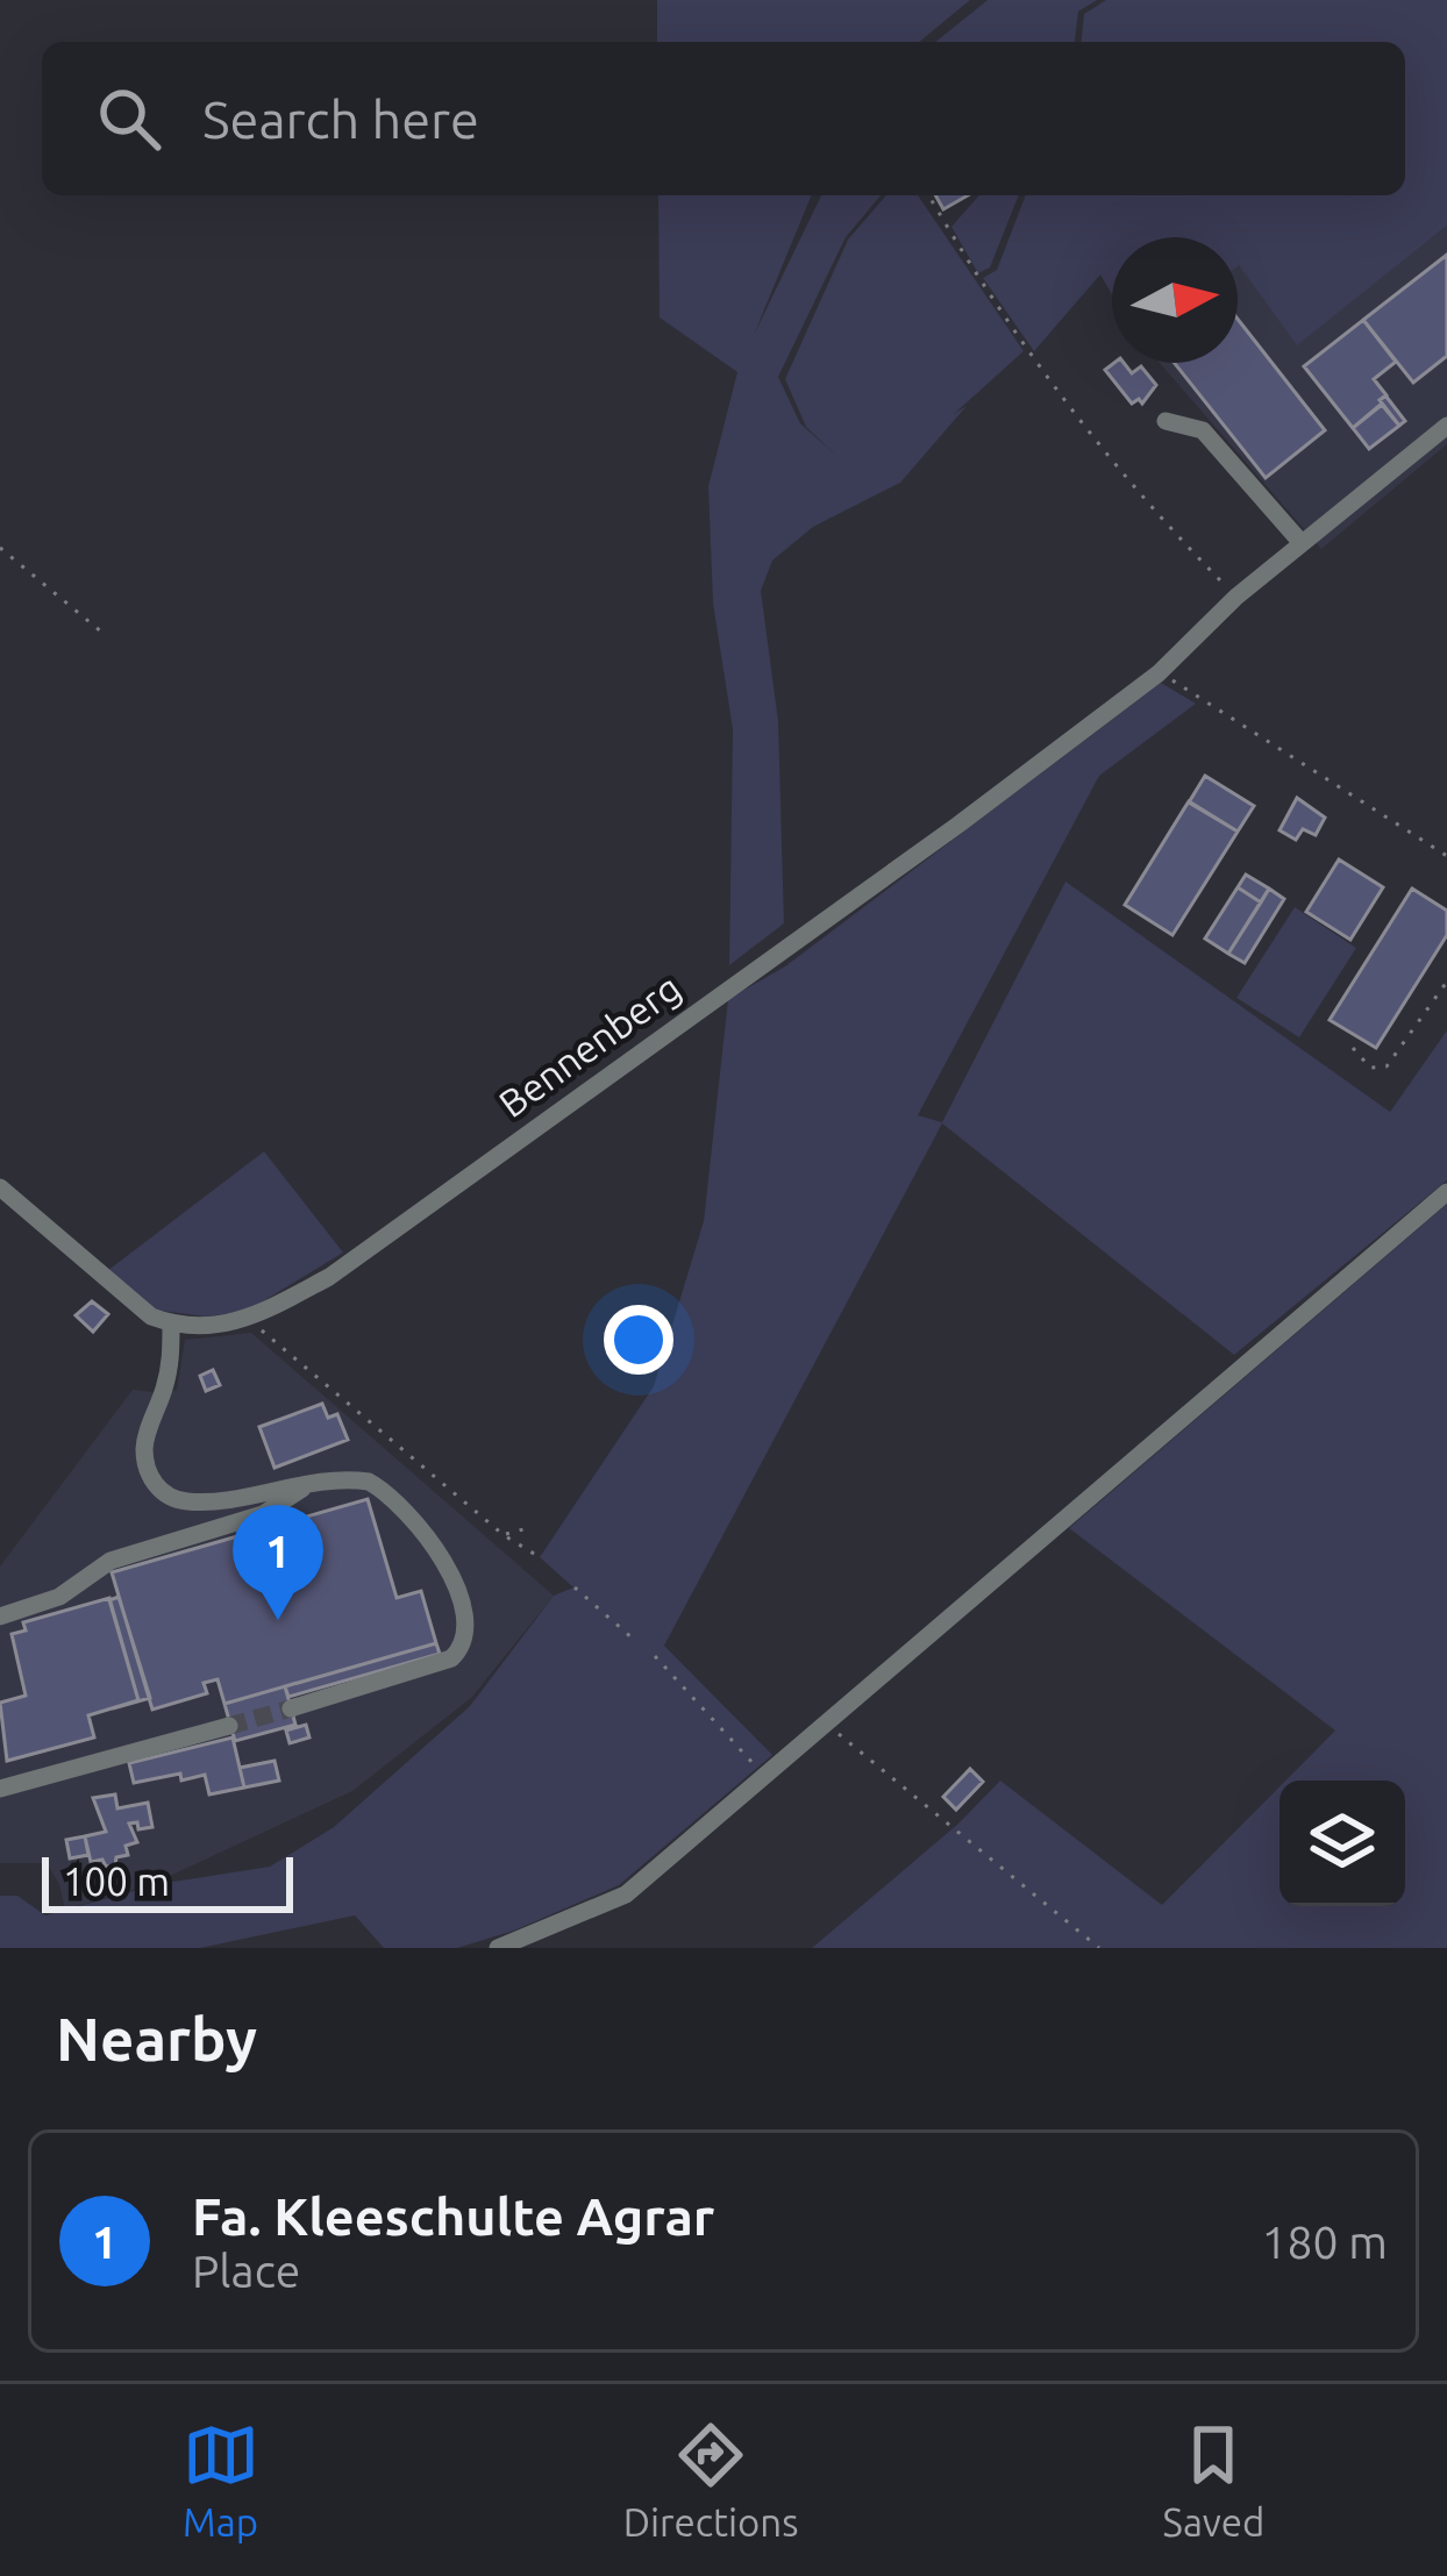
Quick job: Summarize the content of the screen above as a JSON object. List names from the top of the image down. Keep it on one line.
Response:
{"streets":{"street":["Bennenberg"]},"scale_bar":"100 m","north":"right","page":{"search":"Search here","pins":"1","scale":"100 m","heading":"Nearby","list":[{"mark":"1","name":"Fa. Kleeschulte Agrar","note":"Place","value":"180 m"}],"nav":["Map","Directions","Saved"]}}
